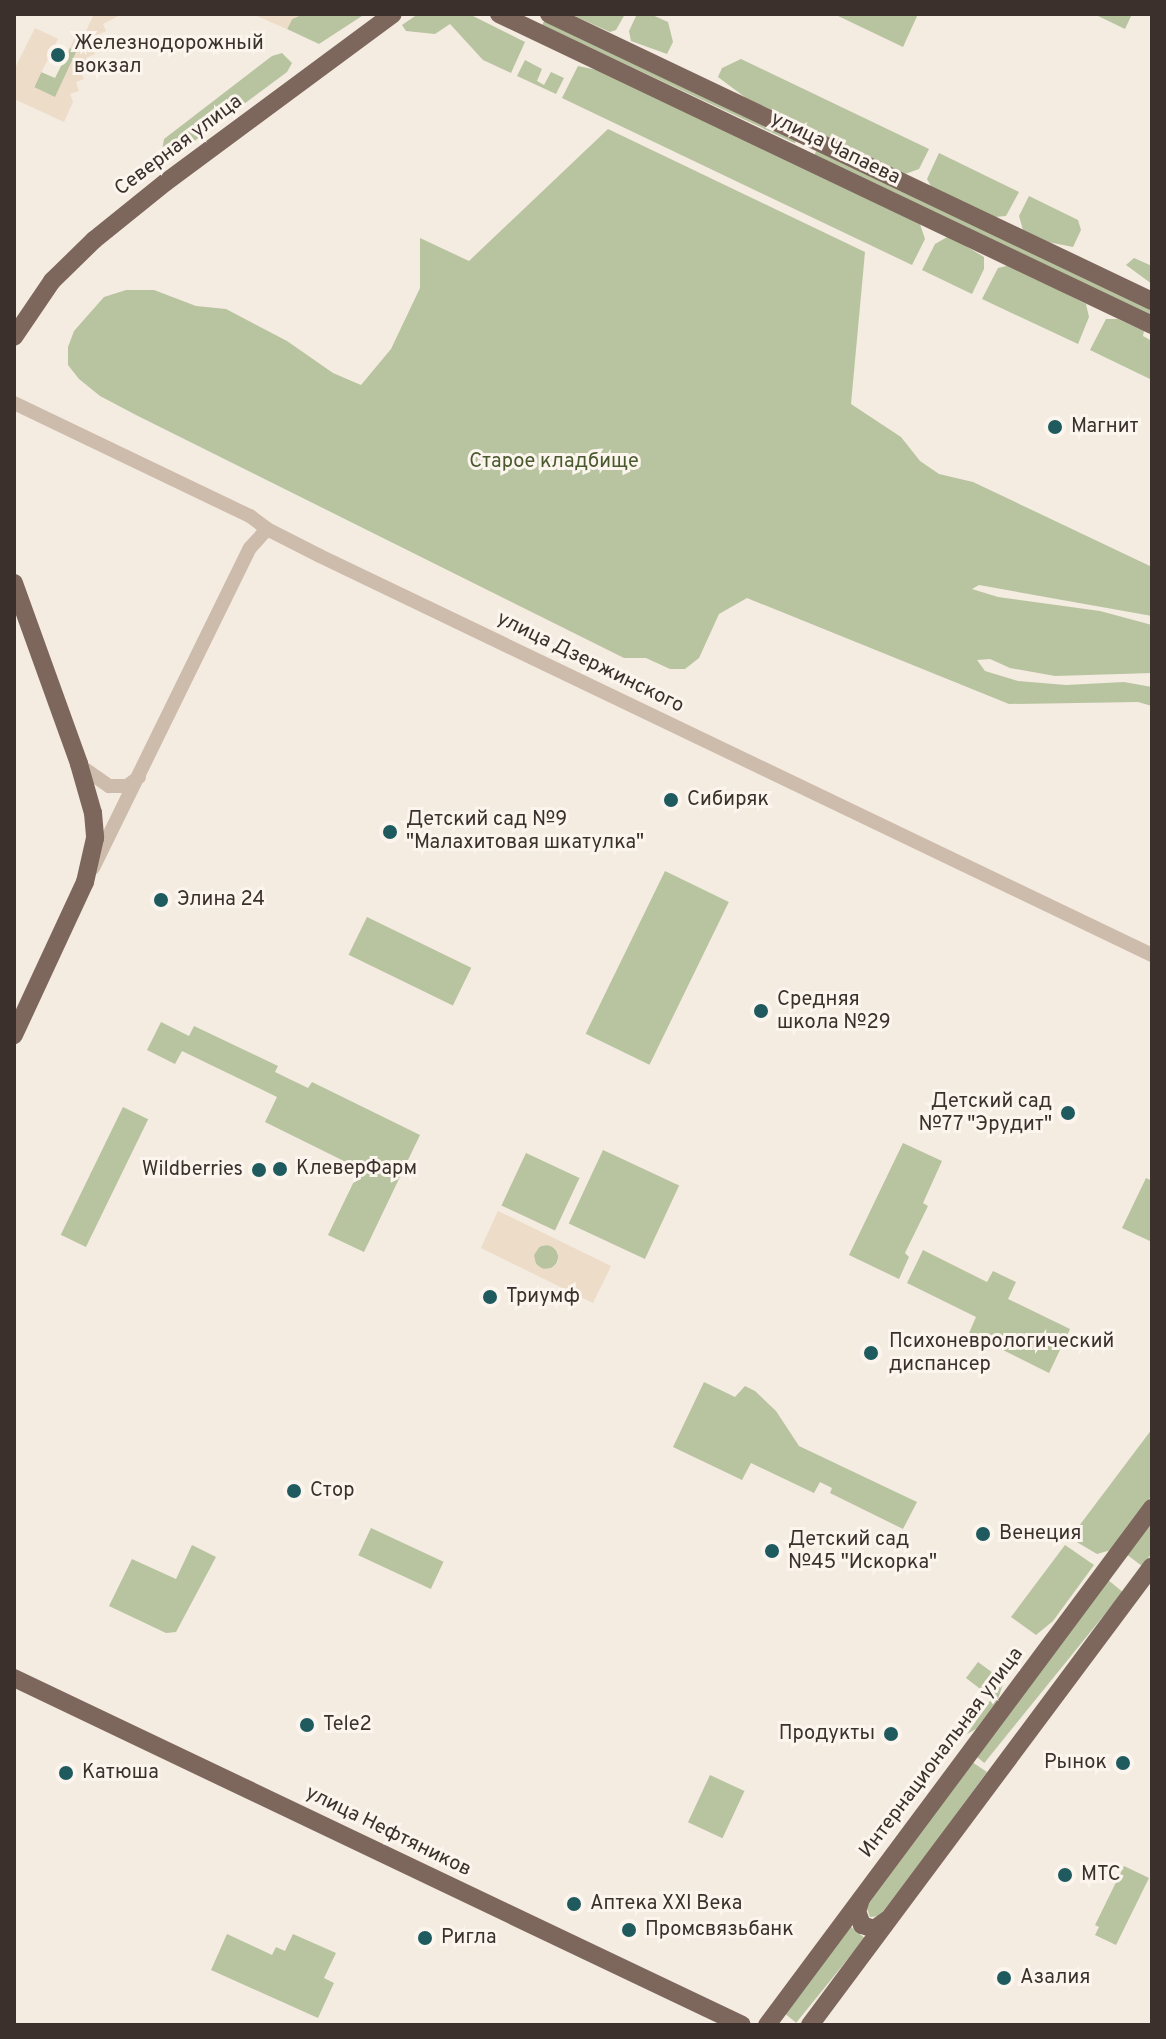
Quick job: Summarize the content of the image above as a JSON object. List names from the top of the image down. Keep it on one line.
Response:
{"streets":{"main road":["Северная улица","улица Чапаева","Интернациональная улица","улица Нефтяников"],"street":["улица Дзержинского"]},"parks":["Старое кладбище"],"places":["Железнодорожный вокзал","Магнит","Сибиряк","Детский сад №9 \"Малахитовая шкатулка\"","Элина 24","Средняя школа №29","Детский сад №77 \"Эрудит\"","КлеверФарм","Wildberries","Триумф","Психоневрологический диспансер","Стор","Венеция","Детский сад №45 \"Искорка\"","Tele2","Продукты","Рынок","Катюша","МТС","Аптека XXI Века","Промсвязьбанк","Ригла","Азалия"]}
